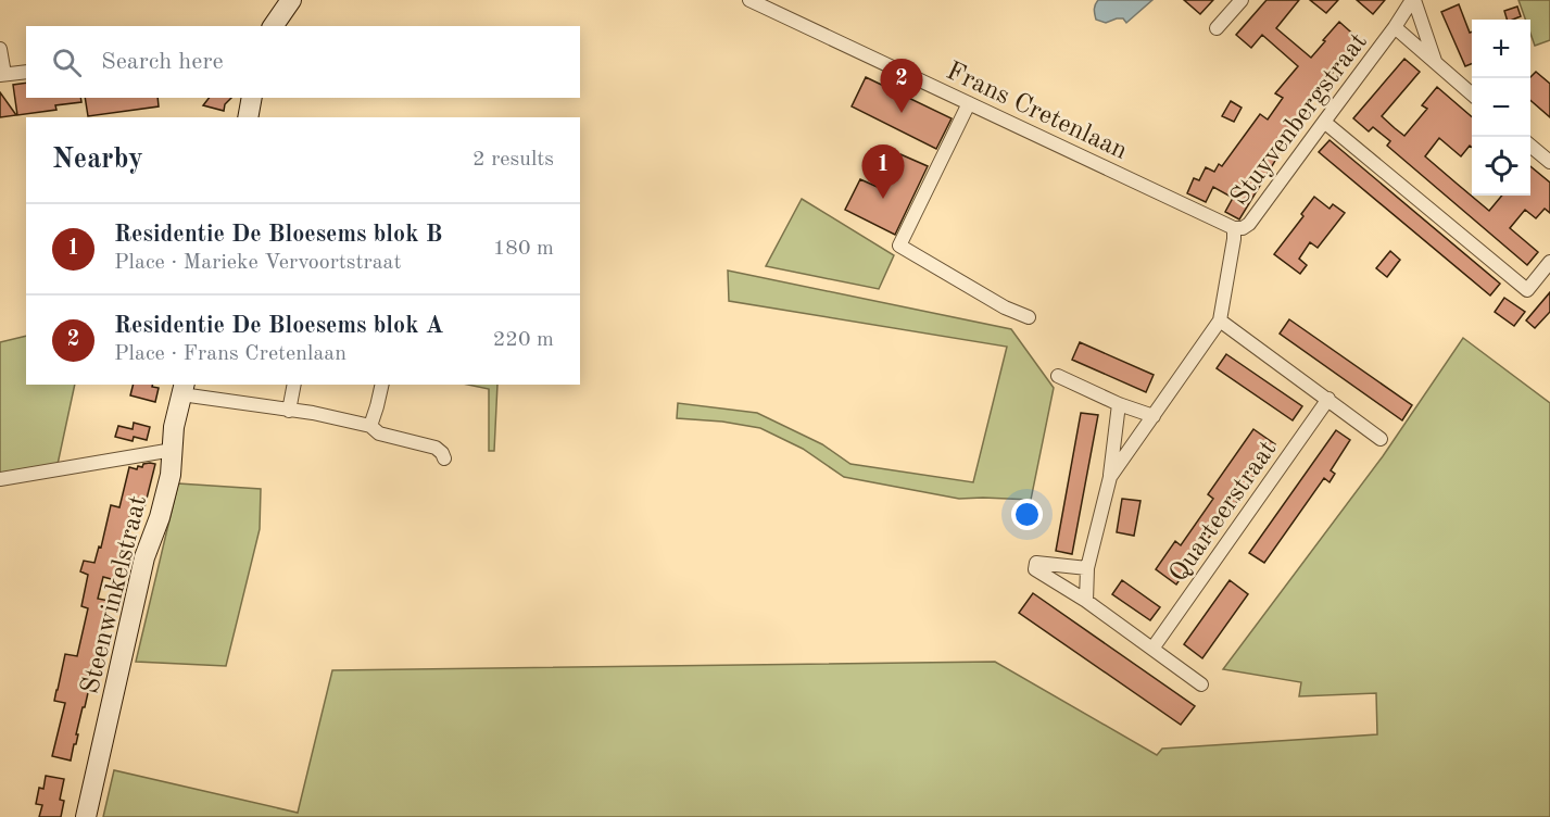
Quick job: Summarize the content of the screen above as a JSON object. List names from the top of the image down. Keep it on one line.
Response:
{"streets":{"street":["Frans Cretenlaan","Stuyvenbergstraat","Quarteerstraat","Steenwinkelstraat"]},"crossings":[["Frans Cretenlaan","Stuyvenbergstraat"]],"page":{"map_buttons":["+","−"],"search":"Search here","pins":["2","1"],"heading":["Nearby","2 results"],"list":[{"mark":"1","name":"Residentie De Bloesems blok B","note":"Place · Marieke Vervoortstraat","value":"180 m"},{"mark":"2","name":"Residentie De Bloesems blok A","note":"Place · Frans Cretenlaan","value":"220 m"}]}}
